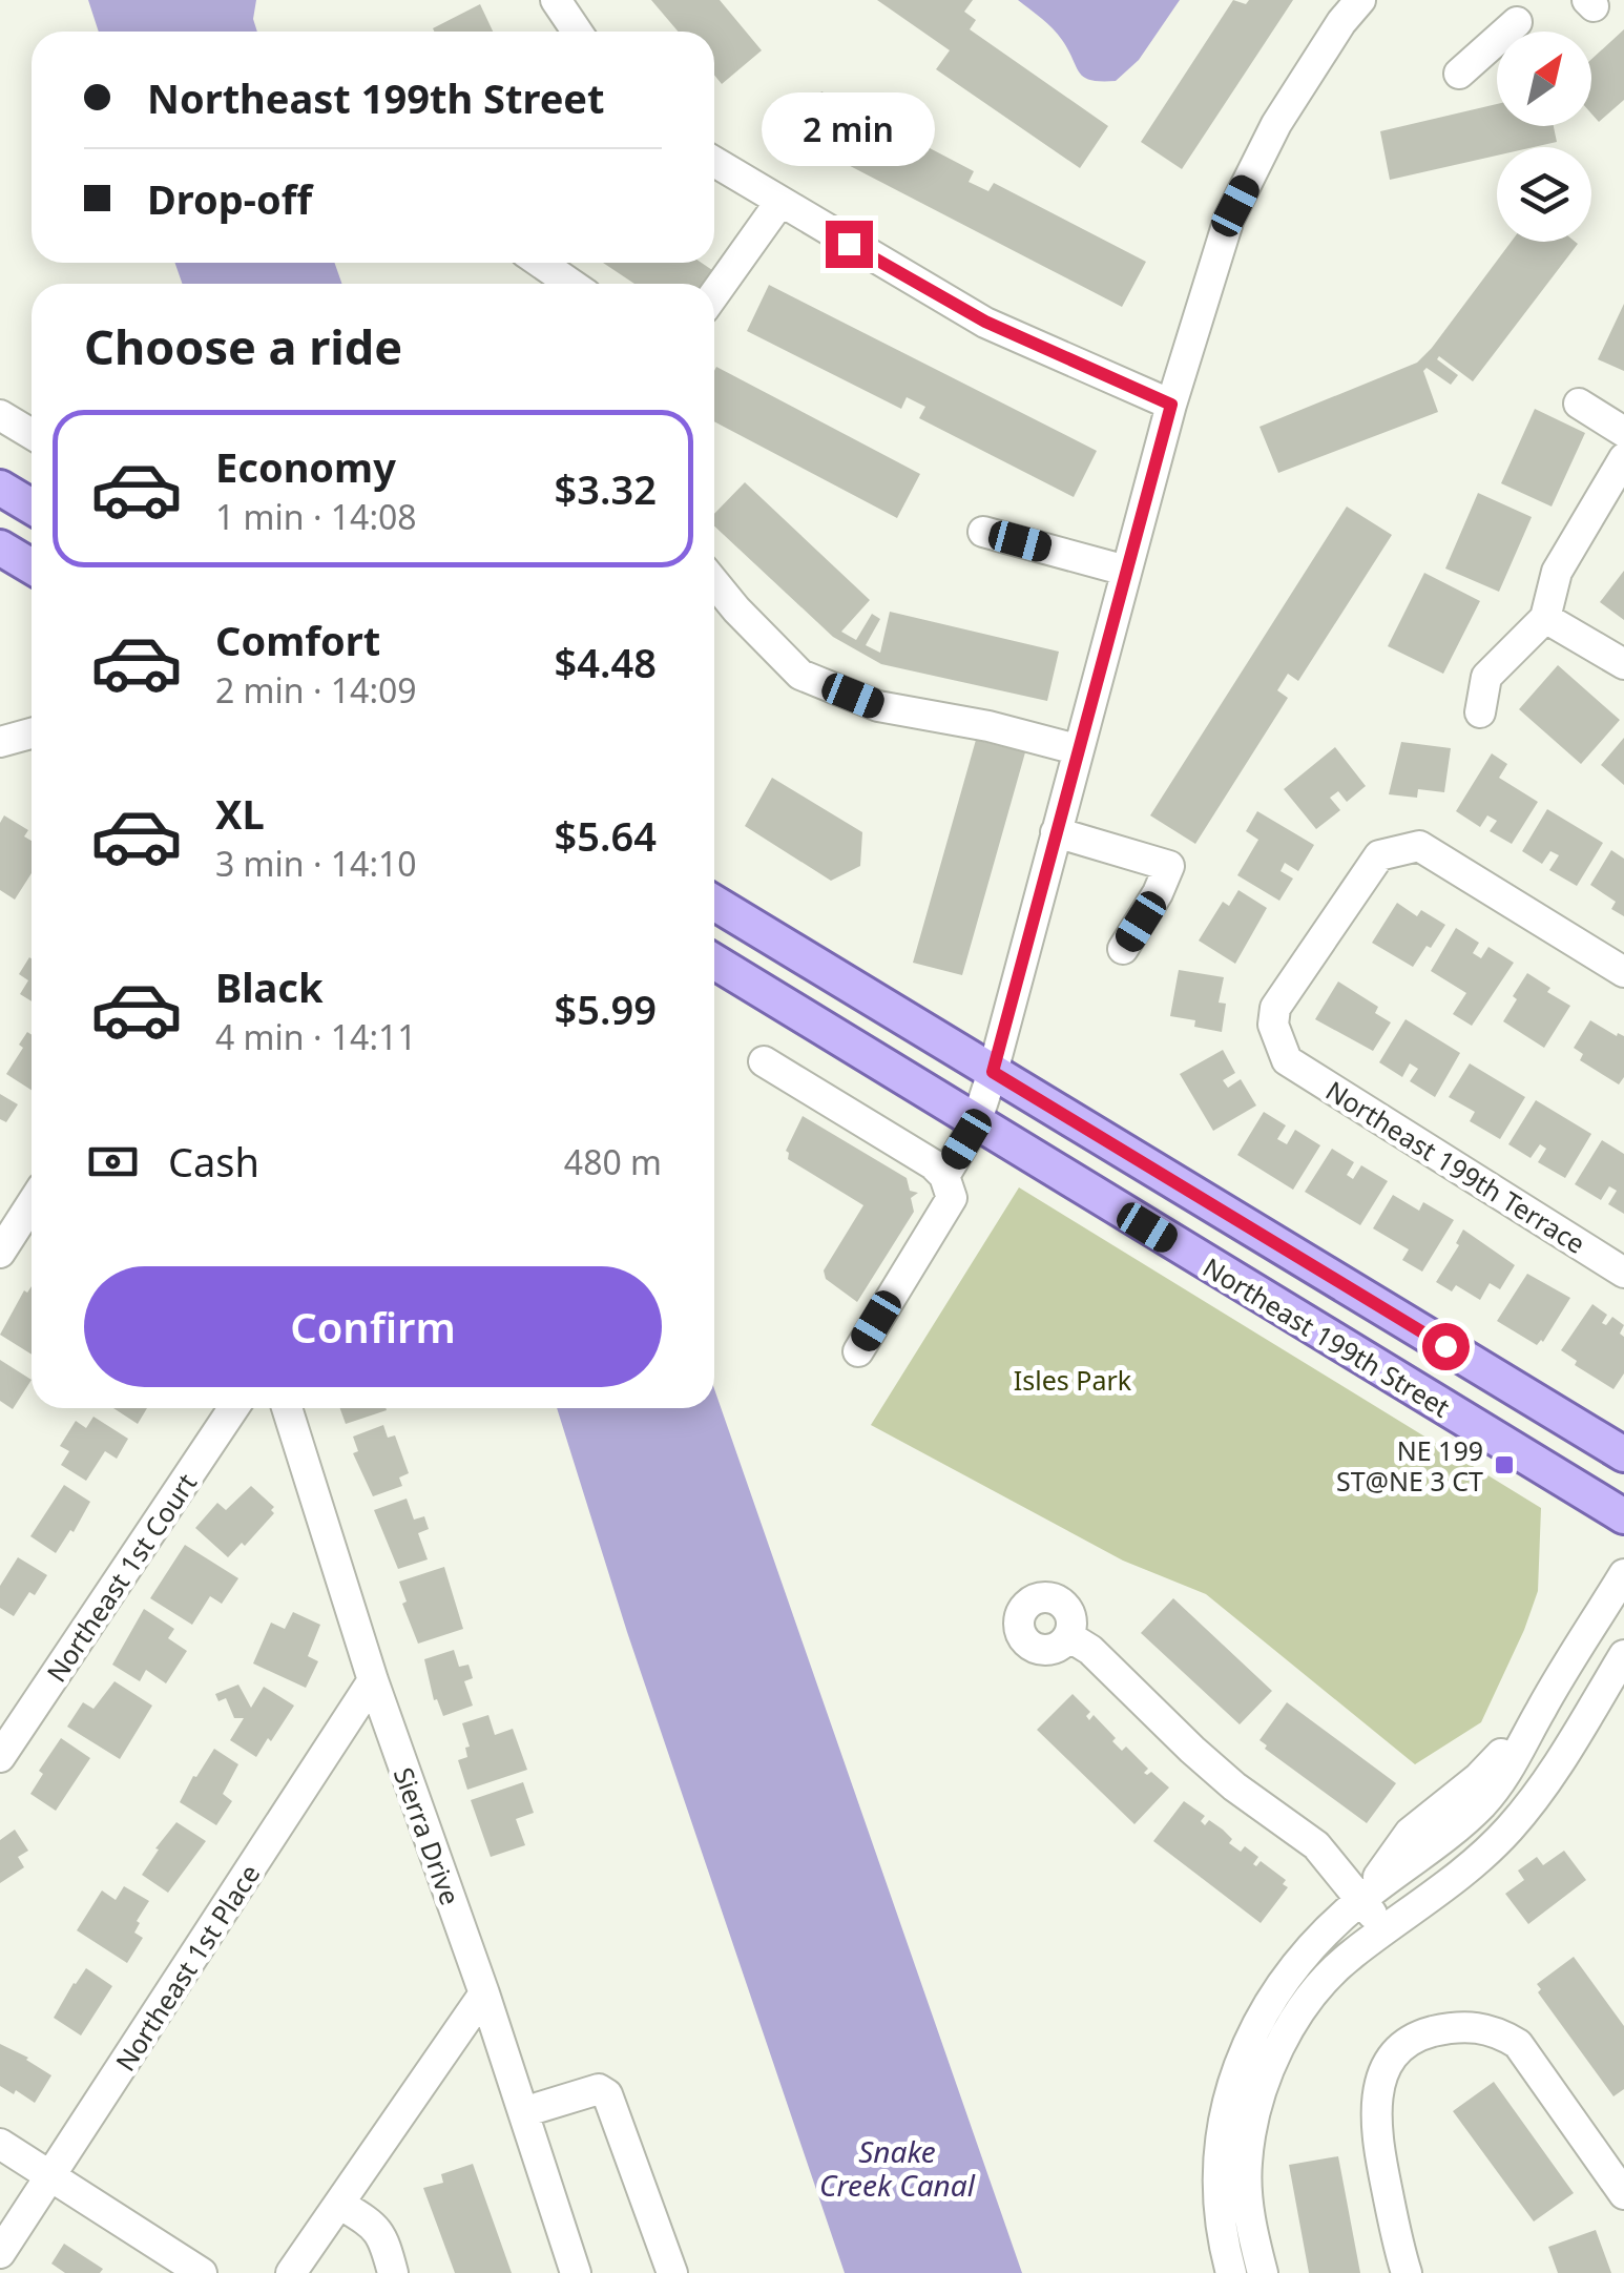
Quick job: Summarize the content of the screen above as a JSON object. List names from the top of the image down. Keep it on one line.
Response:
{"streets":{"main road":["Northeast 199th Street"],"street":["Northeast 199th Terrace","Northeast 1st Court","Sierra Drive","Northeast 1st Place"]},"crossings":[["Sierra Drive","Northeast 1st Place"]],"water":["Snake Creek Canal"],"parks":["Isles Park"],"places":{"transit":["NE 199 ST@NE 3 CT"]},"north":"top right","page":{"banner":["Northeast 199th Street","Drop-off"],"bubble":"2 min","heading":"Choose a ride","list":[{"name":"Economy","note":"1 min · 14:08","value":"$3.32"},{"name":"Comfort","note":"2 min · 14:09","value":"$4.48"},{"name":"XL","note":"3 min · 14:10","value":"$5.64"},{"name":"Black","note":"4 min · 14:11","value":"$5.99"}],"pay":["Cash","480 m"],"buttons":"Confirm"}}
